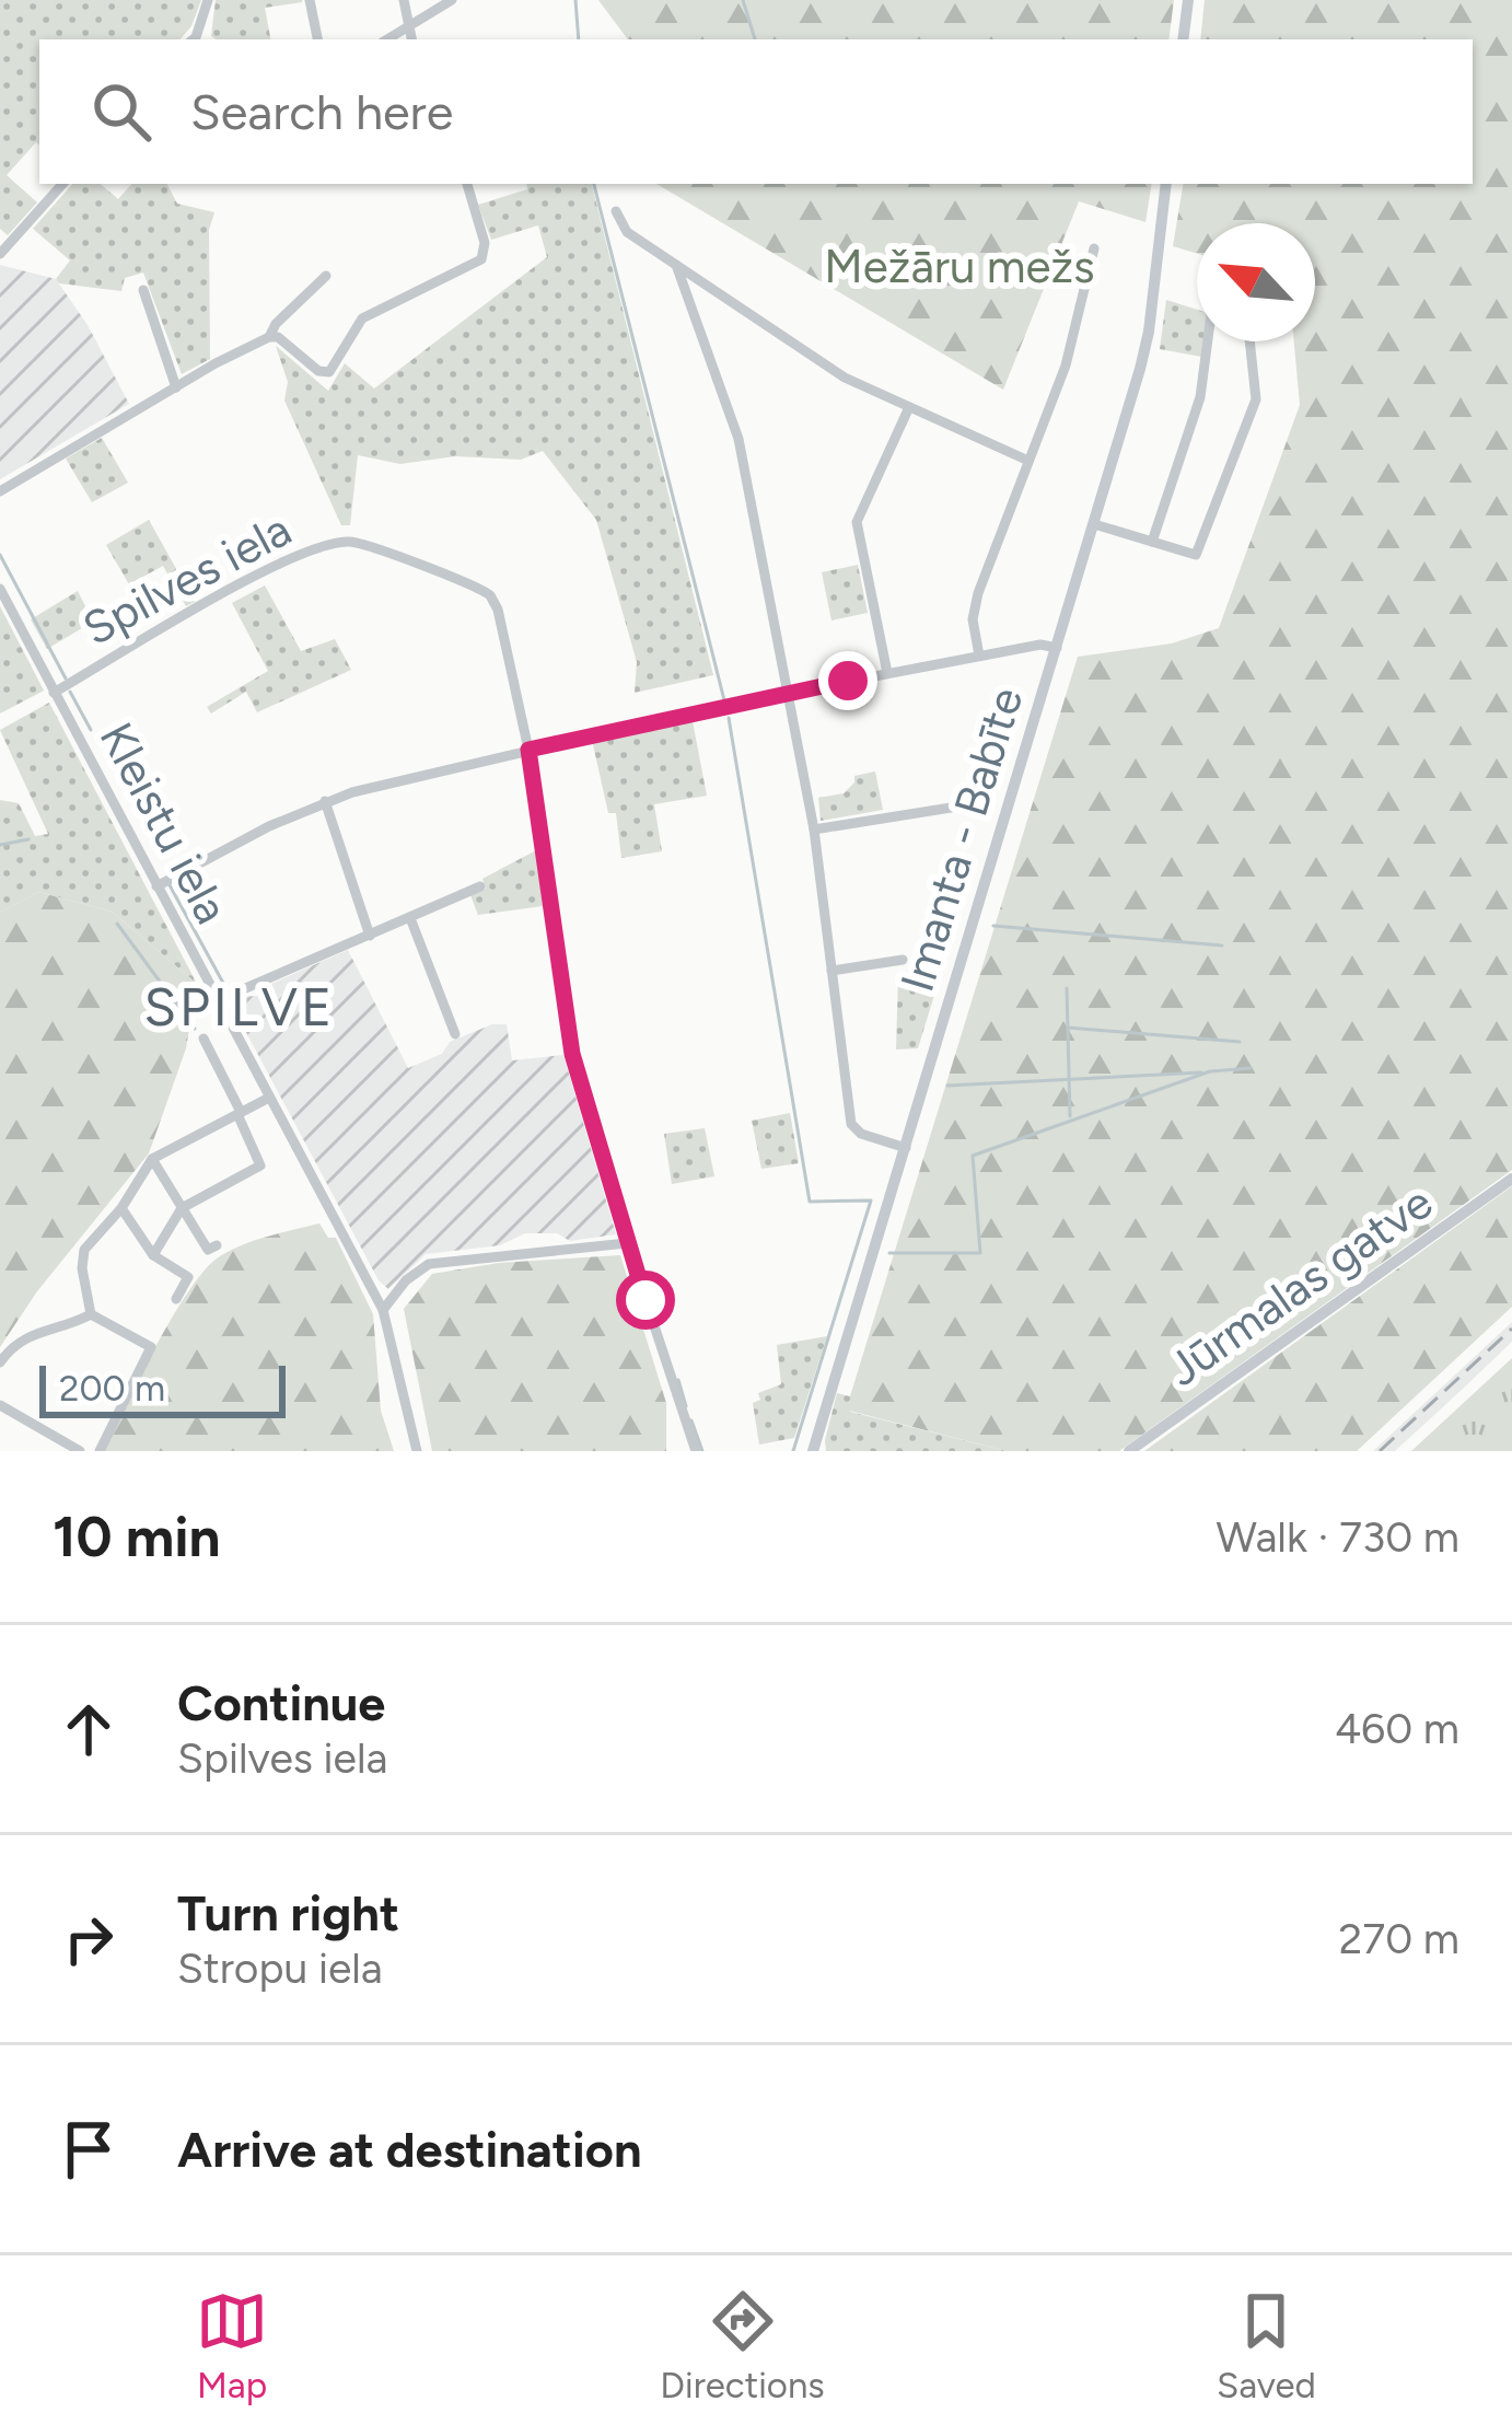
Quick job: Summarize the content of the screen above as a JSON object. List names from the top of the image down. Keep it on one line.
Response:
{"streets":{"main road":["Imanta - Babīte","Jūrmalas gatve"],"street":["Spilves iela","Kleistu iela"]},"crossings":[["Spilves iela","Kleistu iela"]],"districts":["SPILVE"],"parks":["Mežāru mežs"],"scale_bar":"200 m","north":"top left","page":{"search":"Search here","scale":"200 m","heading":["10 min","Walk · 730 m"],"list":[["Continue","Spilves iela","460 m"],["Turn right","Stropu iela","270 m"],"Arrive at destination"],"nav":["Map","Directions","Saved"]}}
